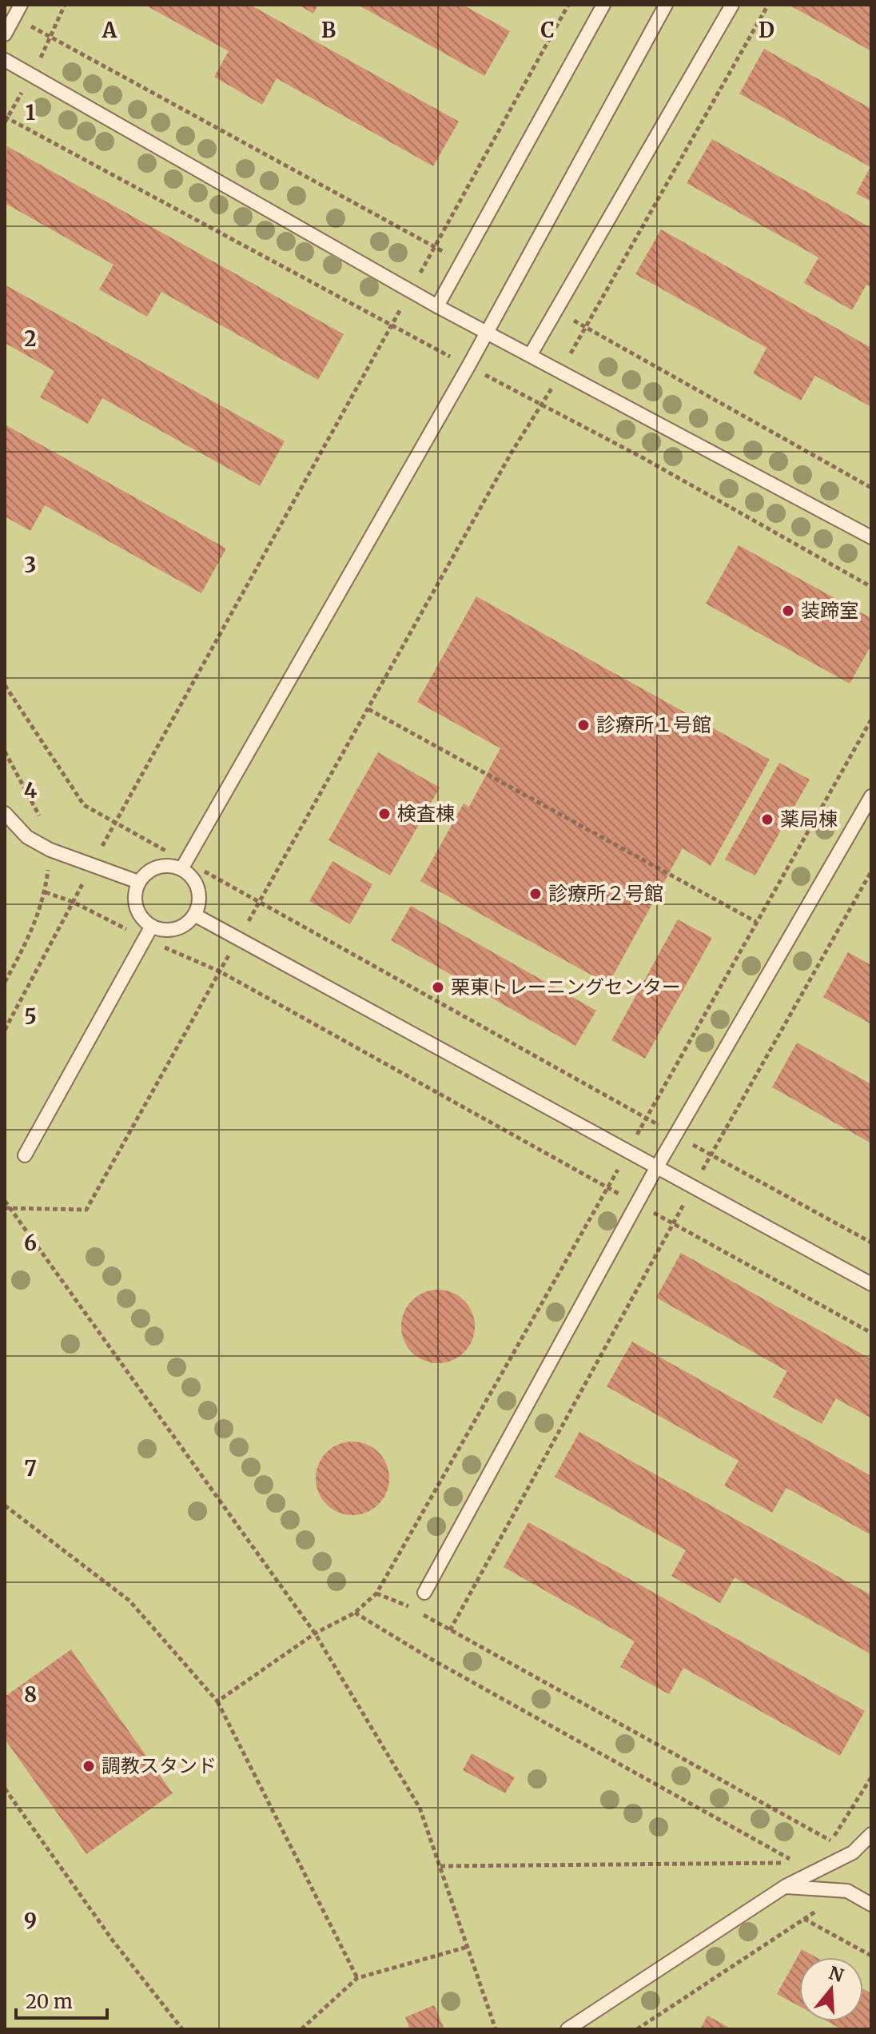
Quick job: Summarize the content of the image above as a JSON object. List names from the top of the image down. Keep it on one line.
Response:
{"places":["装蹄室","診療所１号館","検査棟","薬局棟","診療所２号館","栗東トレーニングセンター","調教スタンド"],"scale_bar":"20 m","north":"top","grid":{"columns":["A","B","C","D"],"rows":["1","2","3","4","5","6","7","8","9"]}}
